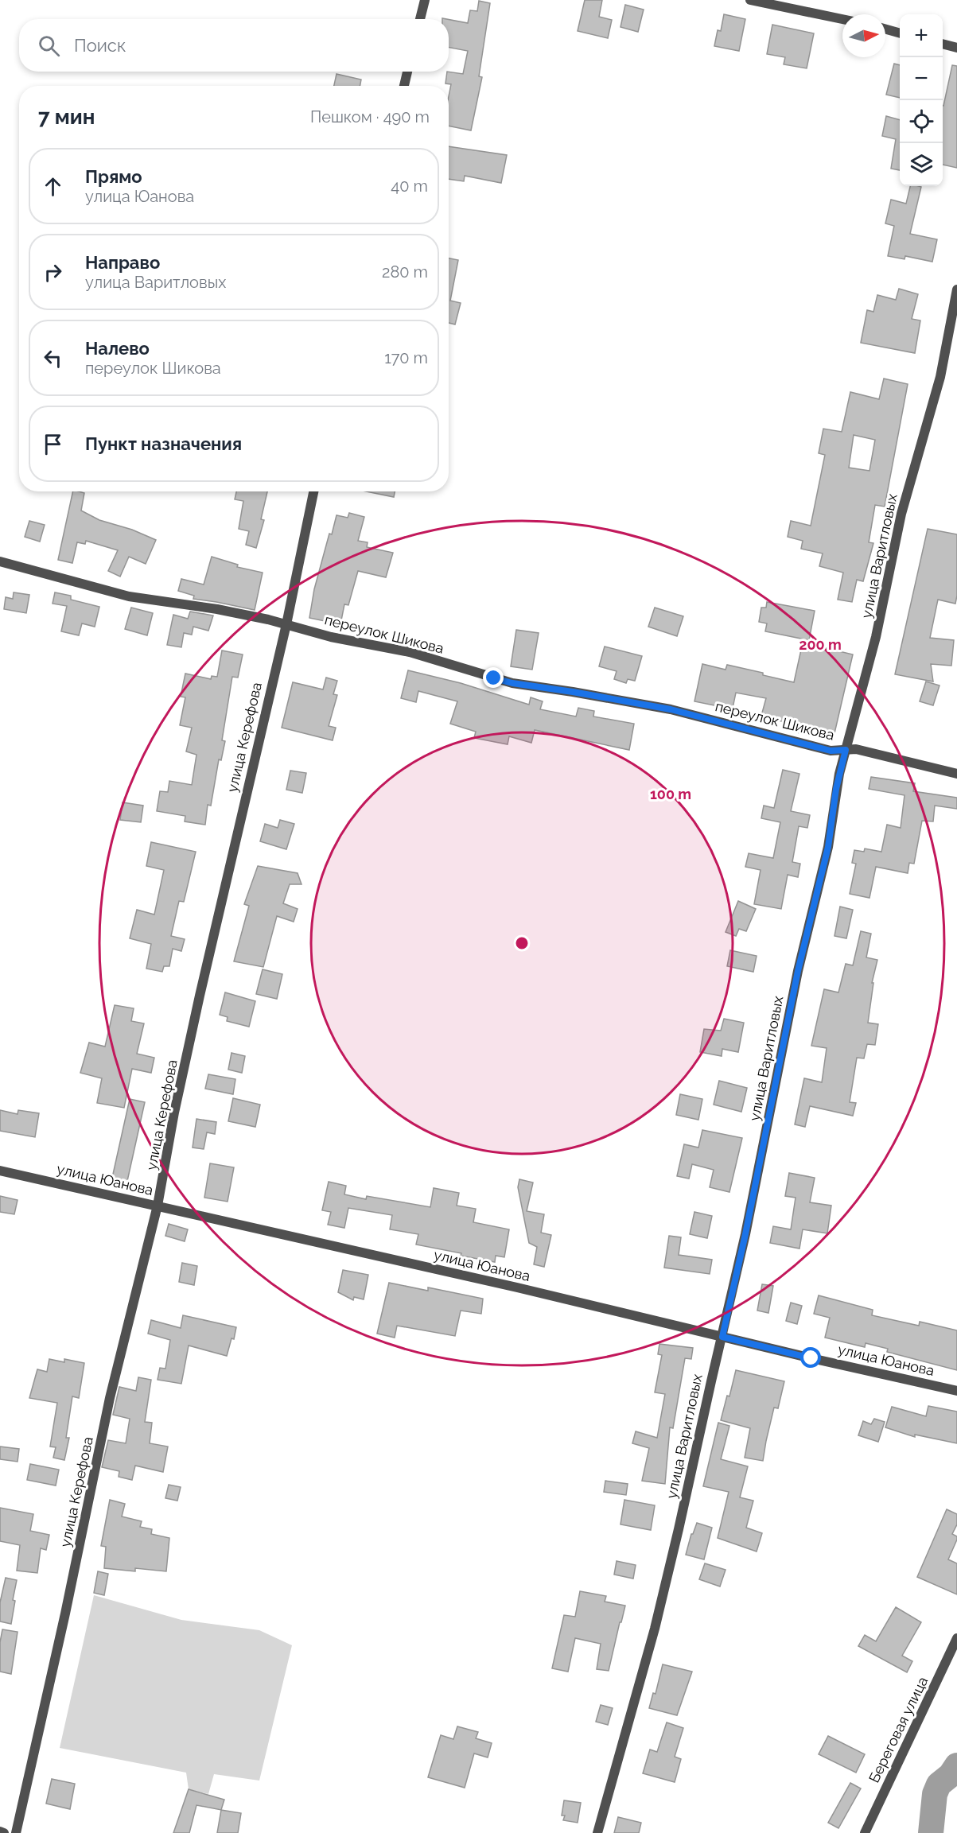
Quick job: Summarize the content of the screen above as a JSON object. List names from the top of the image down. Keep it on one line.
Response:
{"streets":{"street":["улица Варитловых","переулок Шикова","улица Керефова","улица Юанова","Береговая улица"]},"crossings":[["улица Варитловых","переулок Шикова"],["улица Варитловых","улица Юанова"],["переулок Шикова","улица Керефова"],["улица Керефова","улица Юанова"]],"north":"right","page":{"map_buttons":["+","−"],"search":"Поиск","heading":["7 мин","Пешком · 490 m"],"list":[["Прямо","улица Юанова","40 m"],["Направо","улица Варитловых","280 m"],["Налево","переулок Шикова","170 m"],"Пункт назначения"]},"rings":["200 m","100 m"]}
